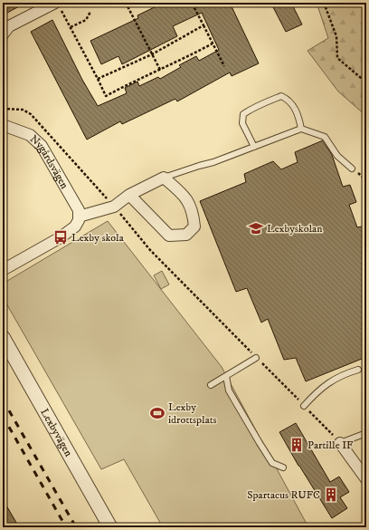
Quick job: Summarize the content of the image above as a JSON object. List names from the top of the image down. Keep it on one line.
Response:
{"streets":{"street":["Nygårdsvägen","Lexbyvägen"]},"places":{"school or university":["Lexbyskolan"],"bus stop":["Lexby skola"],"sports":["Lexby idrottsplats"],"building":["Partille IF","Spartacus RUFC"]}}
